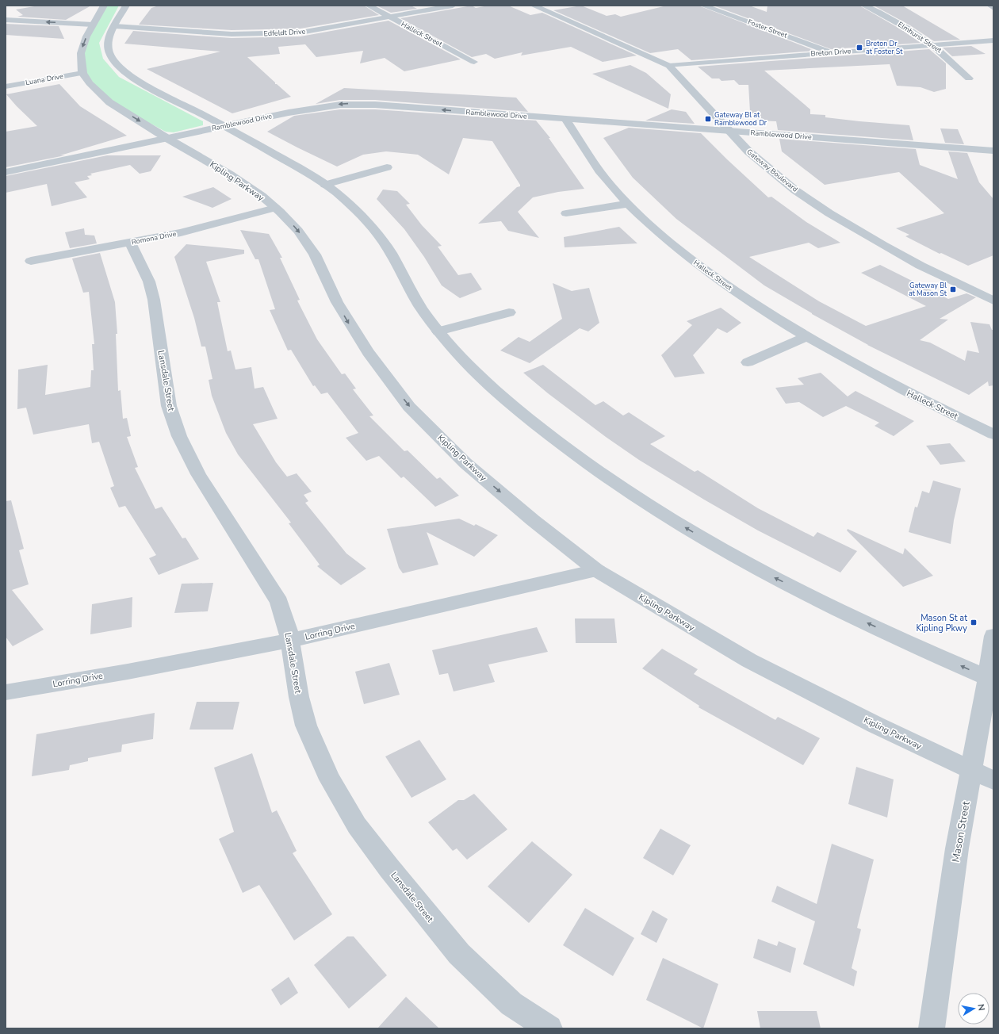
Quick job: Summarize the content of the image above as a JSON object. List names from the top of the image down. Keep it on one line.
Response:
{"streets":{"street":["Foster Street","Edfeldt Drive","Halleck Street","Elmhurst Street","Breton Drive","Luana Drive","Ramblewood Drive","Gateway Boulevard","Kipling Parkway","Romona Drive","Lansdale Street","Lorring Drive","Mason Street"]},"crossings":[["Foster Street","Breton Drive"],["Edfeldt Drive","Halleck Street"],["Halleck Street","Ramblewood Drive"],["Elmhurst Street","Breton Drive"],["Breton Drive","Gateway Boulevard"],["Luana Drive","Kipling Parkway"],["Ramblewood Drive","Gateway Boulevard"],["Ramblewood Drive","Kipling Parkway"],["Kipling Parkway","Romona Drive"],["Kipling Parkway","Lorring Drive"],["Kipling Parkway","Mason Street"],["Romona Drive","Lansdale Street"],["Lansdale Street","Lorring Drive"]],"places":{"transit":["Breton Dr at Foster St","Gateway Bl at Ramblewood Dr","Gateway Bl at Mason St","Mason St at Kipling Pkwy"]},"north":"right"}
